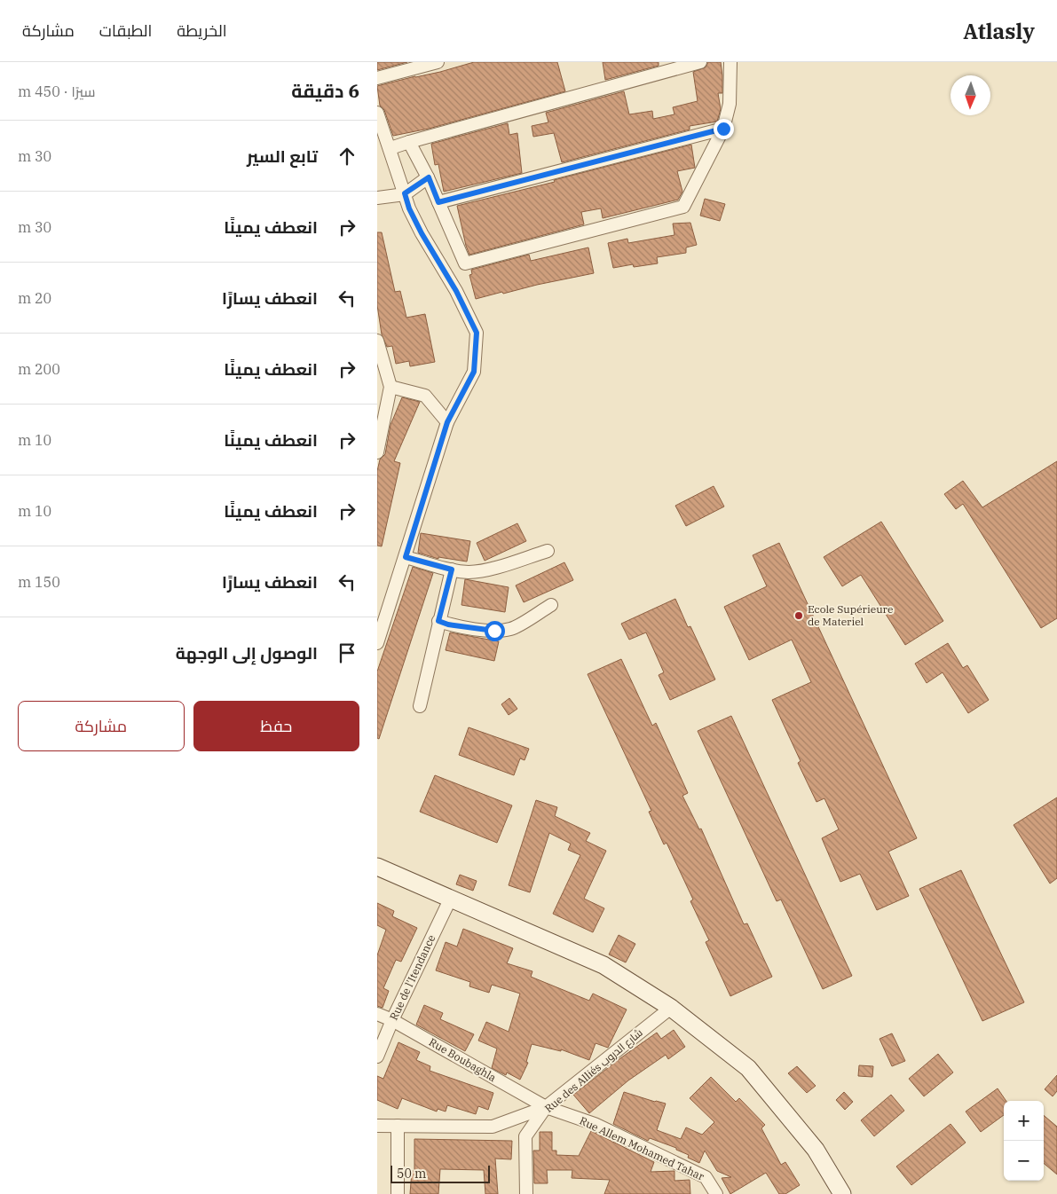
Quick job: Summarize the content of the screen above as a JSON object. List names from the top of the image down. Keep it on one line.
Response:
{"streets":{"street":["Rue de l'Itendance","Rue Boubaghla","Rue des Alliés شارع الدروب","Rue Allem Mohamed Tahar"]},"crossings":[["Rue de l'Itendance","Rue Boubaghla"],["Rue Boubaghla","Rue des Alliés شارع الدروب"],["Rue Boubaghla","Rue Allem Mohamed Tahar"],["Rue des Alliés شارع الدروب","Rue Allem Mohamed Tahar"]],"places":["Ecole Supérieure de Materiel"],"scale_bar":"50 m","north":"bottom","page":{"header":"Atlasly","nav":["الخريطة","الطبقات","مشاركة"],"heading":["6 دقيقة","سيرًا · 450 m"],"list":[["تابع السير","30 m"],["انعطف يمينًا","30 m"],["انعطف يسارًا","20 m"],["انعطف يمينًا","200 m"],["انعطف يمينًا","10 m"],["انعطف يمينًا","10 m"],["انعطف يسارًا","150 m"],"الوصول إلى الوجهة"],"buttons":["حفظ","مشاركة"],"map_buttons":["+","−"],"scale":"50 m"}}
